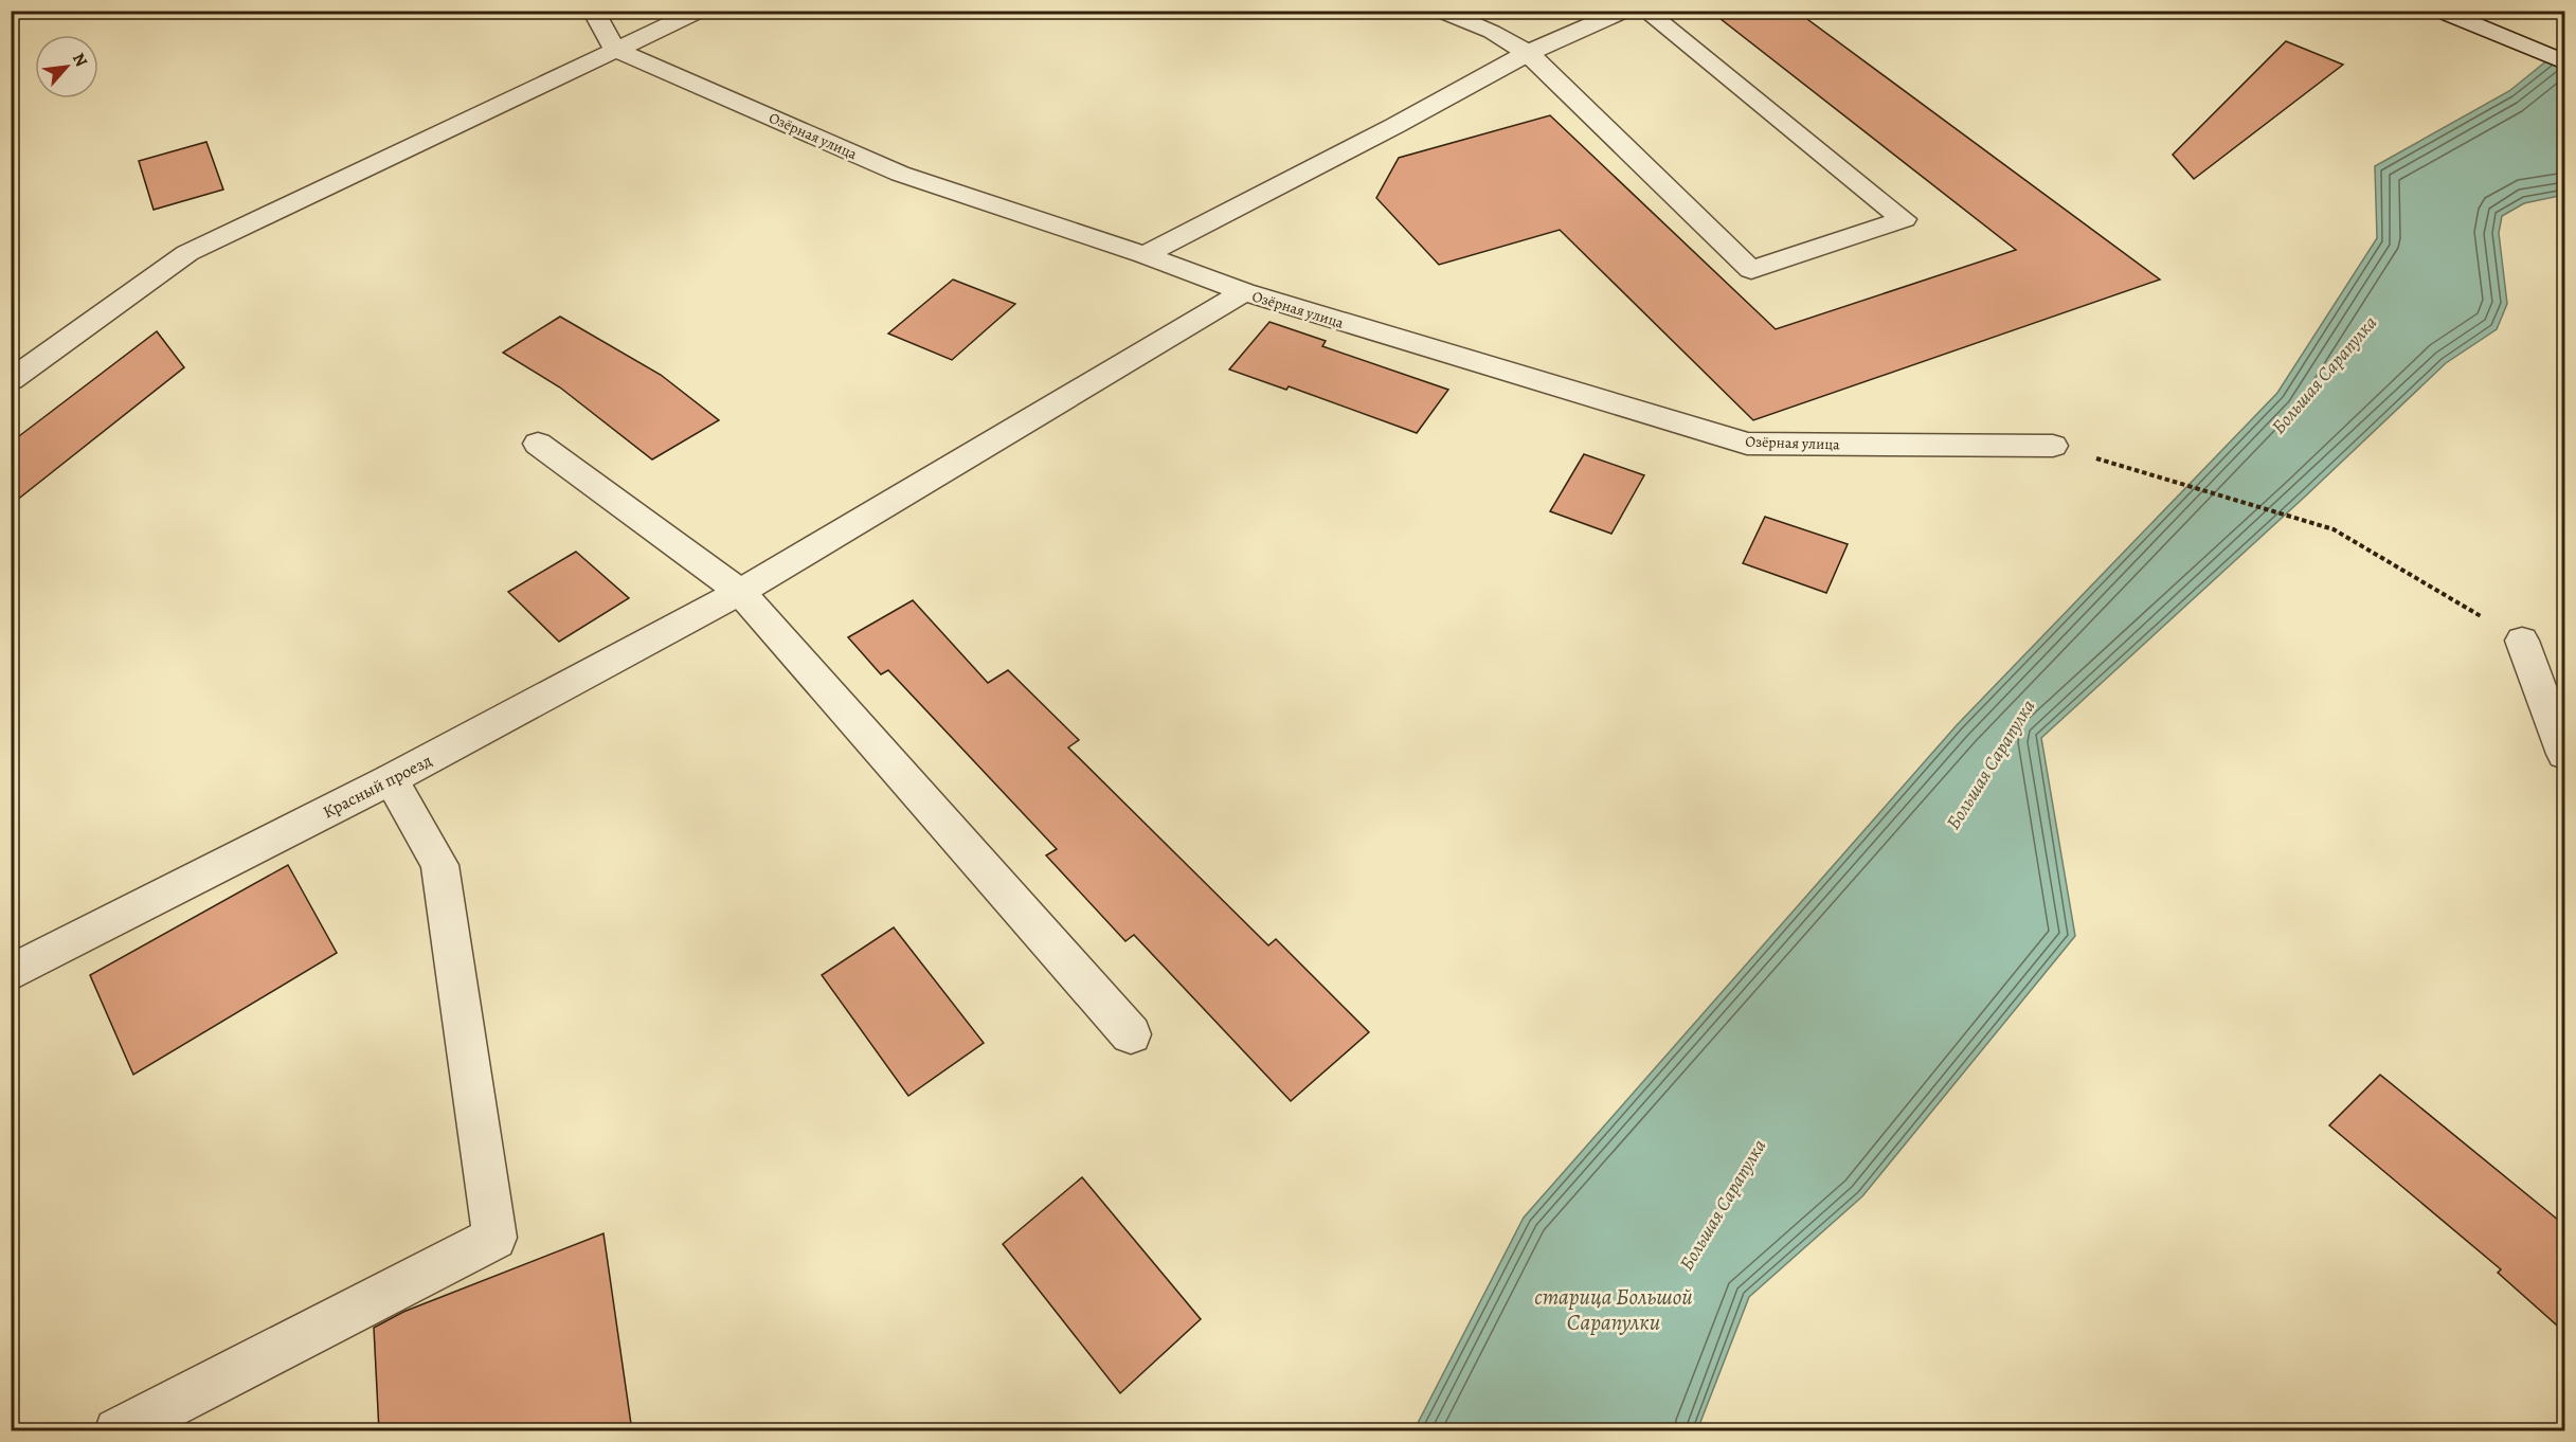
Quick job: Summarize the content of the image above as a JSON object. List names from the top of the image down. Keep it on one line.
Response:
{"streets":{"street":["Озёрная улица","Красный проезд"]},"crossings":[["Озёрная улица","Красный проезд"]],"water":["Большая Сарапулка","старица Большой Сарапулки"],"north":"top right"}
